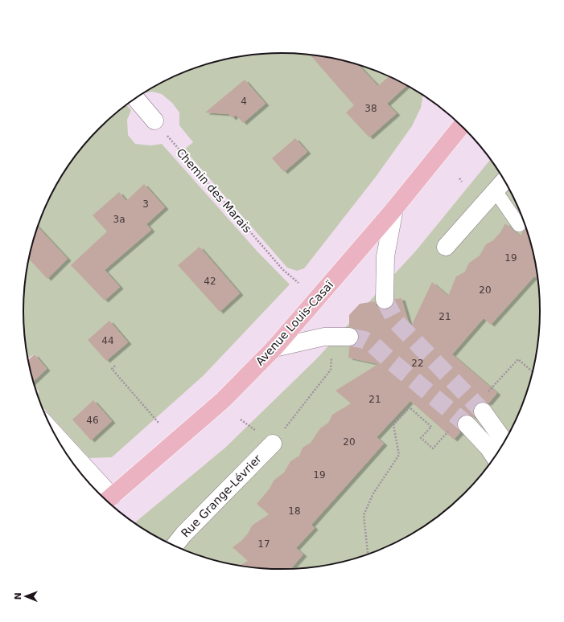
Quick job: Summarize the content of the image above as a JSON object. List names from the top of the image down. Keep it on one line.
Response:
{"streets":{"main road":["Avenue Louis-Casaï"],"street":["Rue Grange-Lévrier"],"path":["Chemin des Marais"]},"house_numbers":["4","38","3","3a","19","42","20","21","44","22","21","46","20","19","18","17"],"north":"left"}
